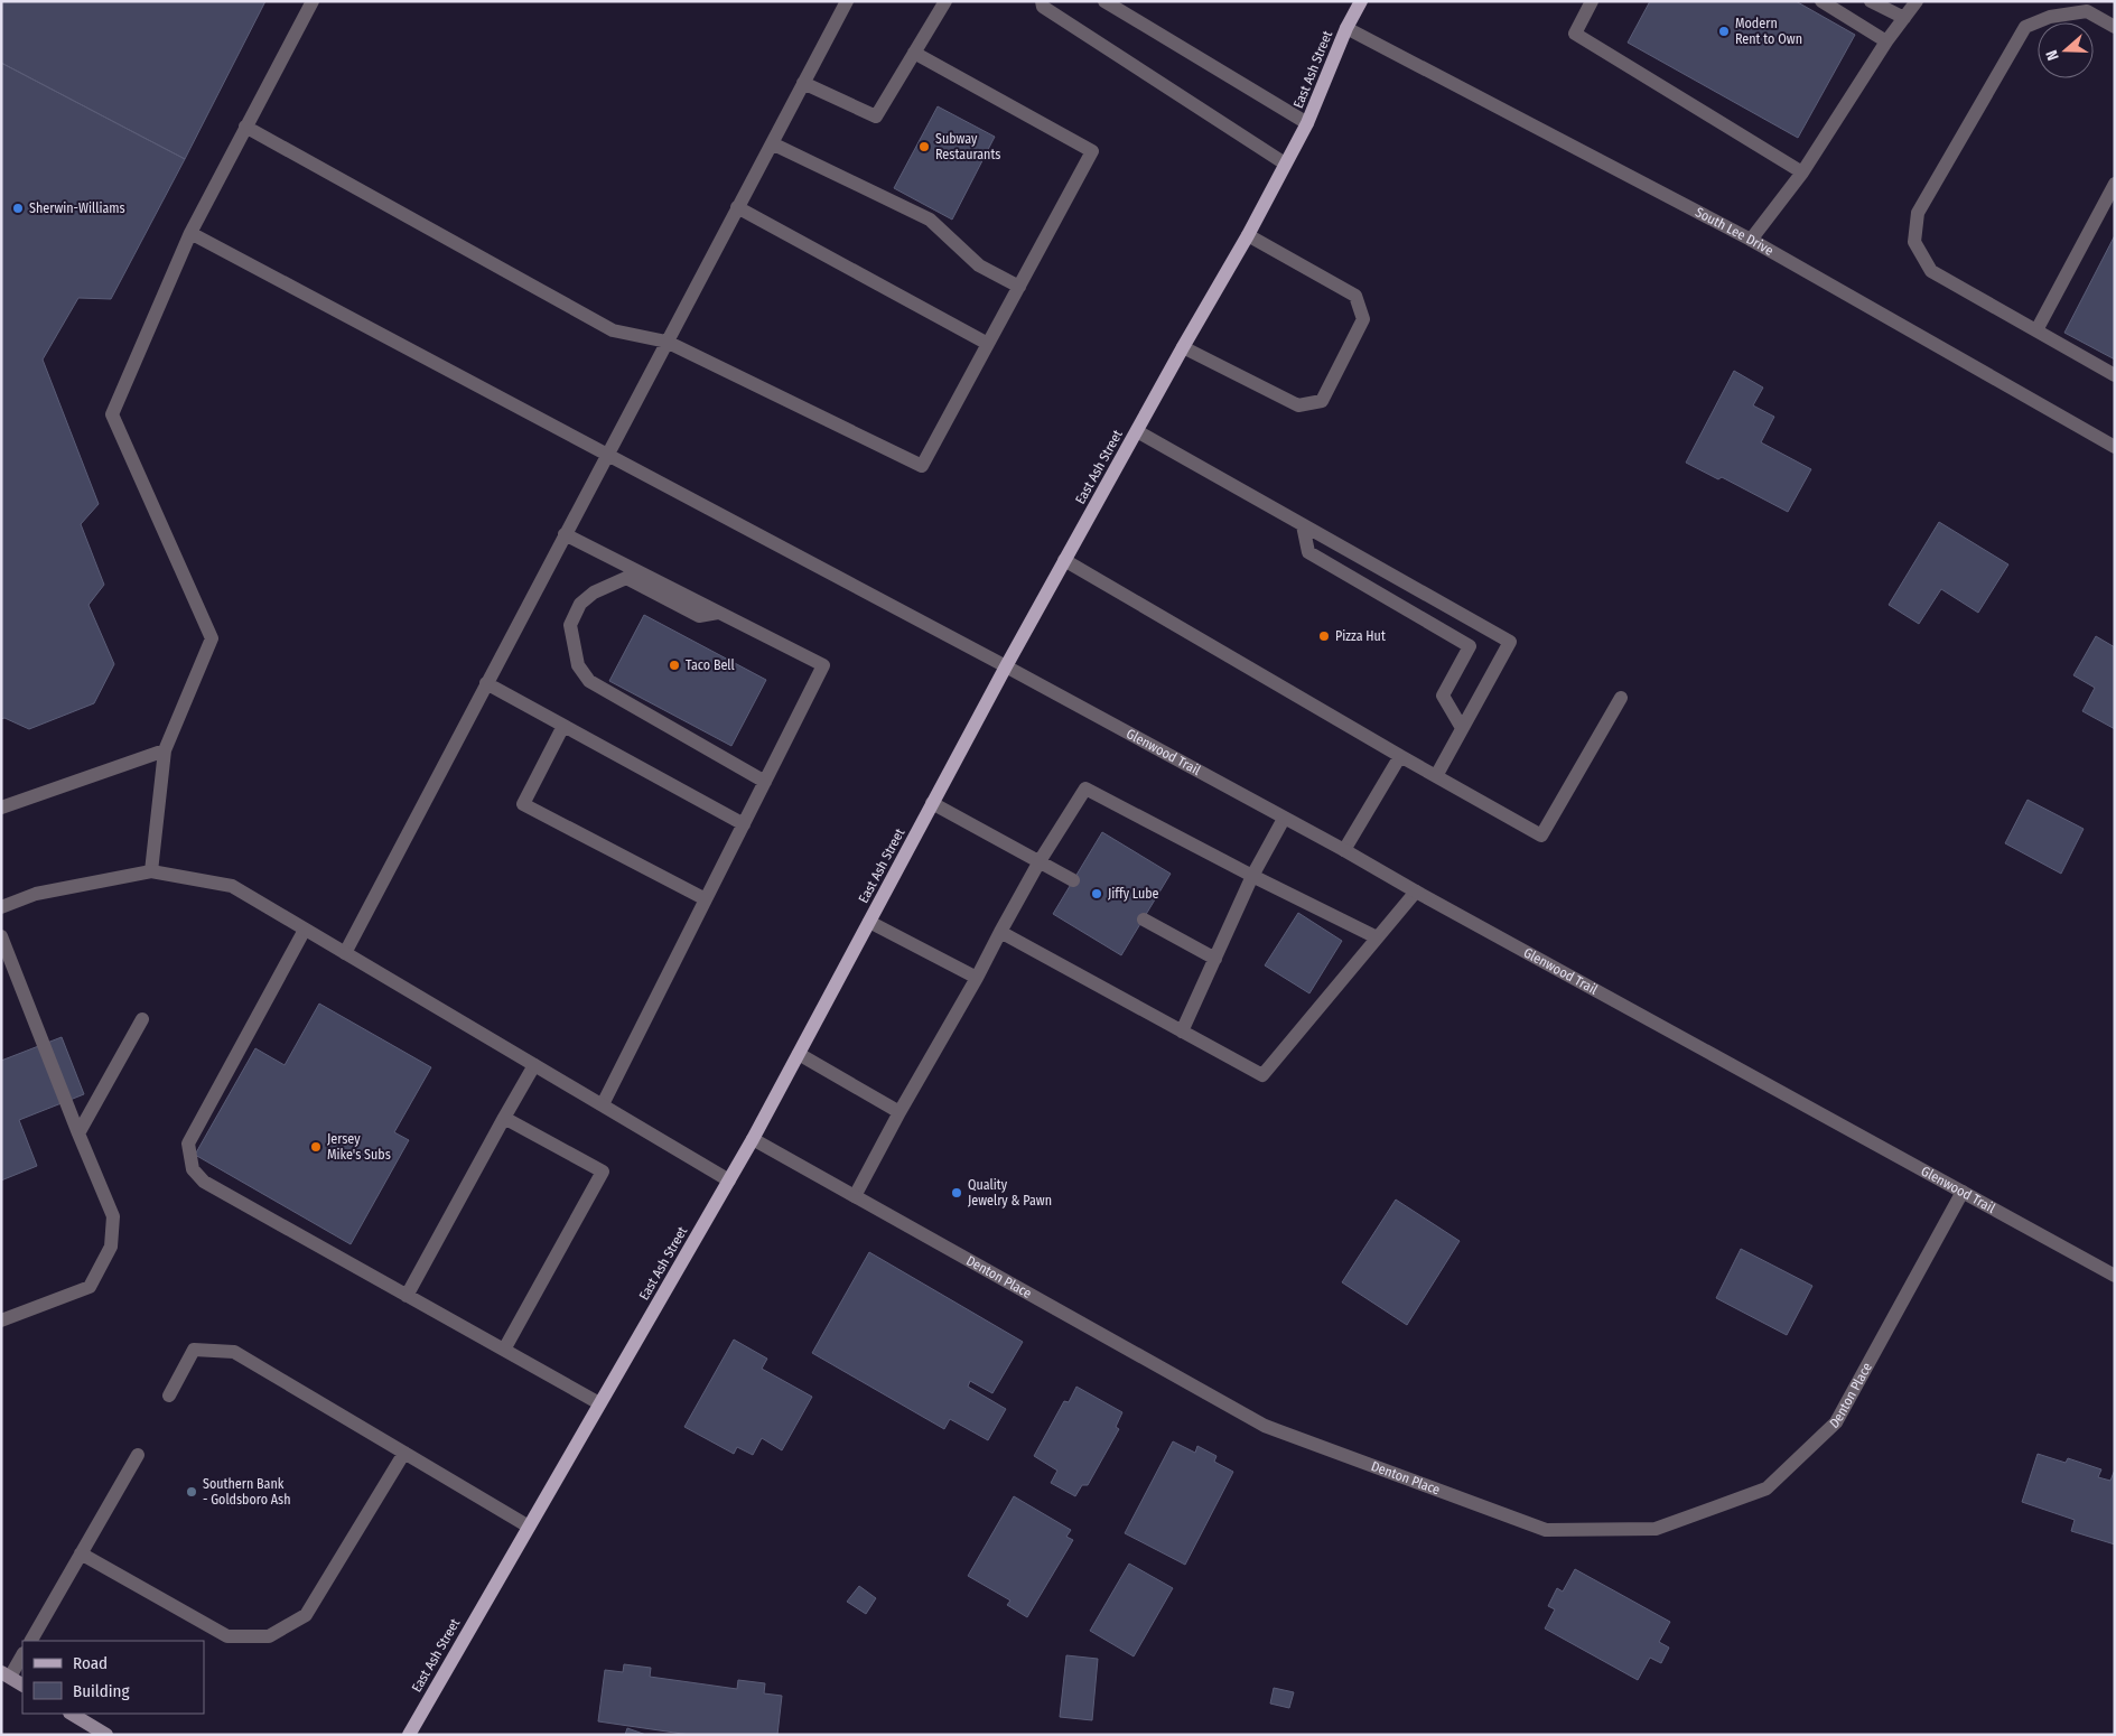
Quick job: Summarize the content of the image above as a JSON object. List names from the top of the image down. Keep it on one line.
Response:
{"streets":{"main road":["East Ash Street"],"street":["South Lee Drive","Glenwood Trail","Denton Place"]},"crossings":[["East Ash Street","South Lee Drive"],["East Ash Street","Glenwood Trail"],["East Ash Street","Denton Place"],["Glenwood Trail","Denton Place"]],"places":["Modern Rent to Own","Subway Restaurants","Sherwin-Williams","Pizza Hut","Taco Bell","Jiffy Lube","Jersey Mike's Subs","Quality Jewelry & Pawn","Southern Bank - Goldsboro Ash"],"legend":["Road","Building"],"north":"left"}
